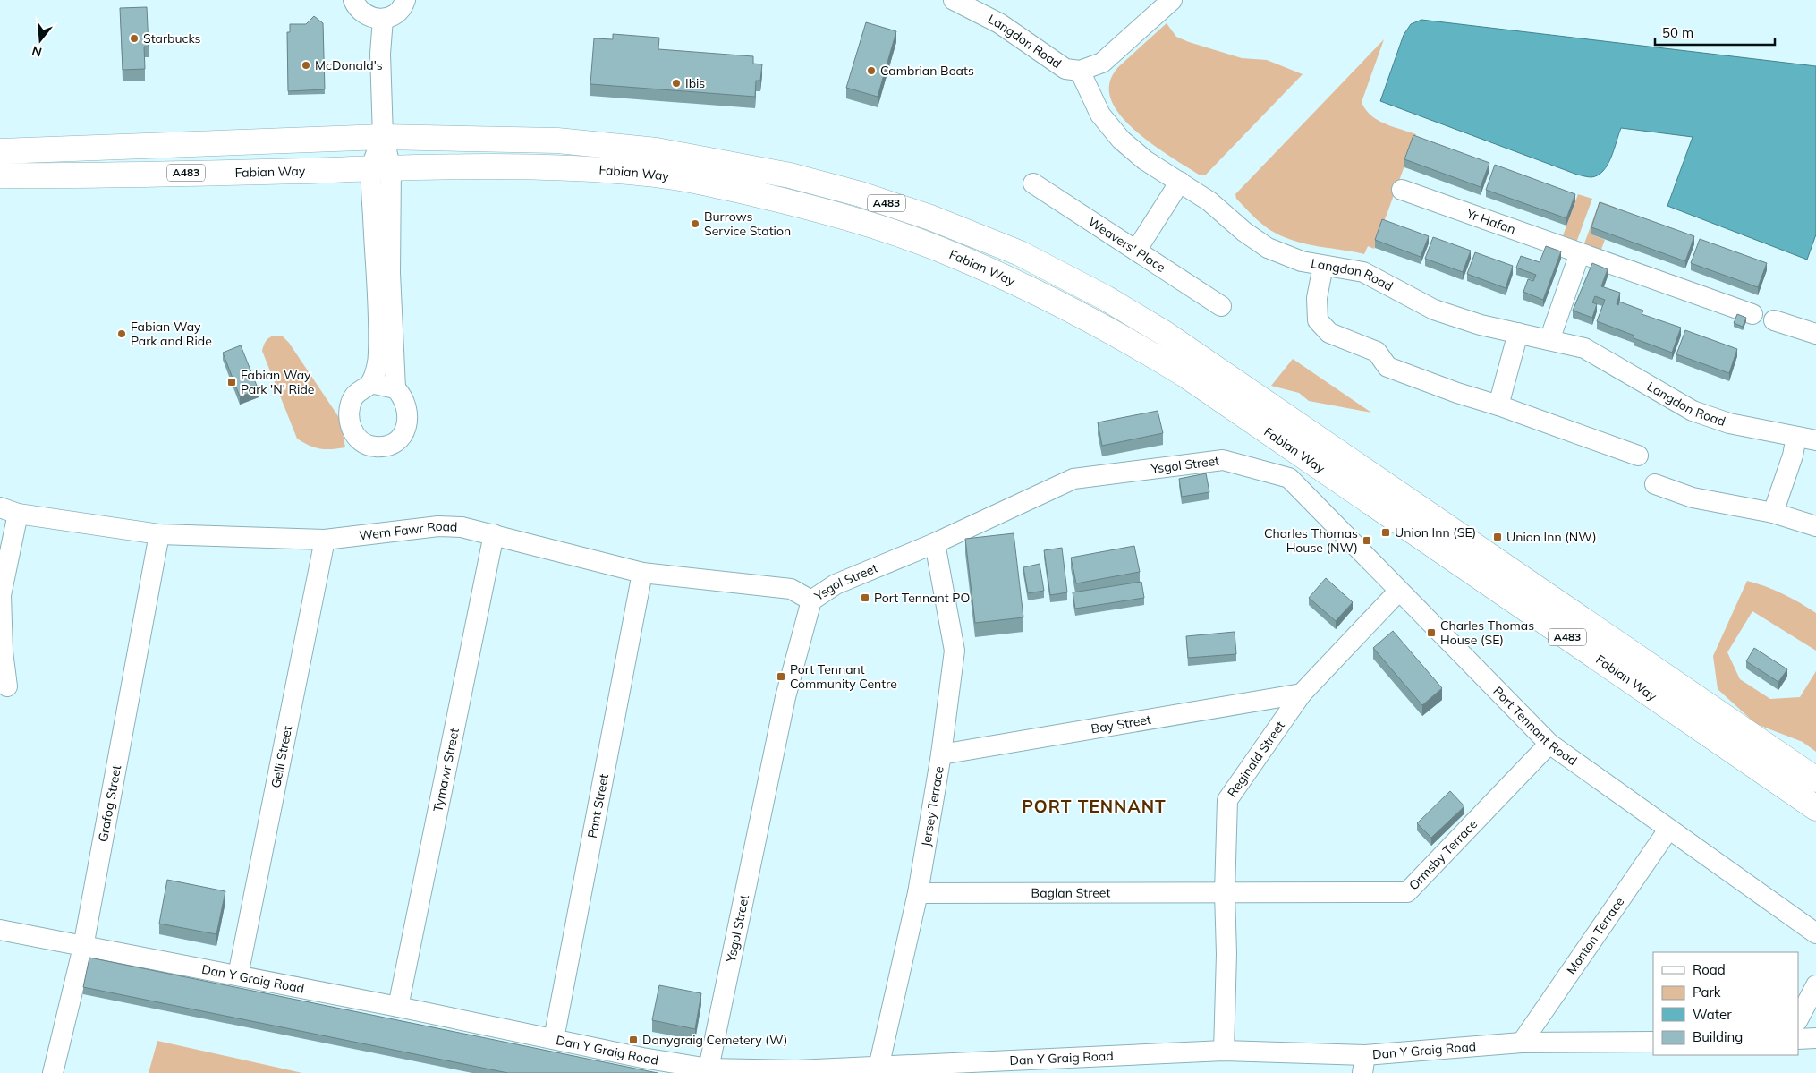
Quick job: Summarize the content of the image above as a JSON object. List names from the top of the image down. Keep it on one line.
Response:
{"streets":{"highway":["Fabian Way","A483"],"street":["Langdon Road","Yr Hafan","Weavers' Place","Ysgol Street","Wern Fawr Road","Bay Street","Port Tennant Road","Gelli Street","Reginald Street","Tymawr Street","Grafog Street","Pant Street","Jersey Terrace","Ormsby Terrace","Baglan Street","Monton Terrace","Dan Y Graig Road"]},"crossings":[["Ysgol Street","Wern Fawr Road"],["Ysgol Street","Port Tennant Road"],["Ysgol Street","Jersey Terrace"],["Ysgol Street","Dan Y Graig Road"],["Wern Fawr Road","Gelli Street"],["Wern Fawr Road","Tymawr Street"],["Wern Fawr Road","Grafog Street"],["Wern Fawr Road","Pant Street"],["Bay Street","Reginald Street"],["Bay Street","Jersey Terrace"],["Port Tennant Road","Reginald Street"],["Port Tennant Road","Ormsby Terrace"],["Port Tennant Road","Monton Terrace"],["Gelli Street","Dan Y Graig Road"],["Reginald Street","Ormsby Terrace"],["Reginald Street","Baglan Street"],["Reginald Street","Dan Y Graig Road"],["Tymawr Street","Dan Y Graig Road"],["Grafog Street","Dan Y Graig Road"],["Pant Street","Dan Y Graig Road"],["Jersey Terrace","Baglan Street"],["Jersey Terrace","Dan Y Graig Road"],["Ormsby Terrace","Baglan Street"],["Monton Terrace","Dan Y Graig Road"]],"districts":["PORT TENNANT"],"places":{"other":["Starbucks","McDonald's","Cambrian Boats","Ibis","Burrows Service Station","Fabian Way Park and Ride"],"transit":["Fabian Way Park 'N' Ride","Union Inn (SE)","Union Inn (NW)","Charles Thomas House (NW)","Port Tennant PO","Charles Thomas House (SE)","Port Tennant Community Centre","Danygraig Cemetery (W)"]},"legend":["Road","Park","Water","Building"],"scale_bar":"50 m","north":"bottom"}
